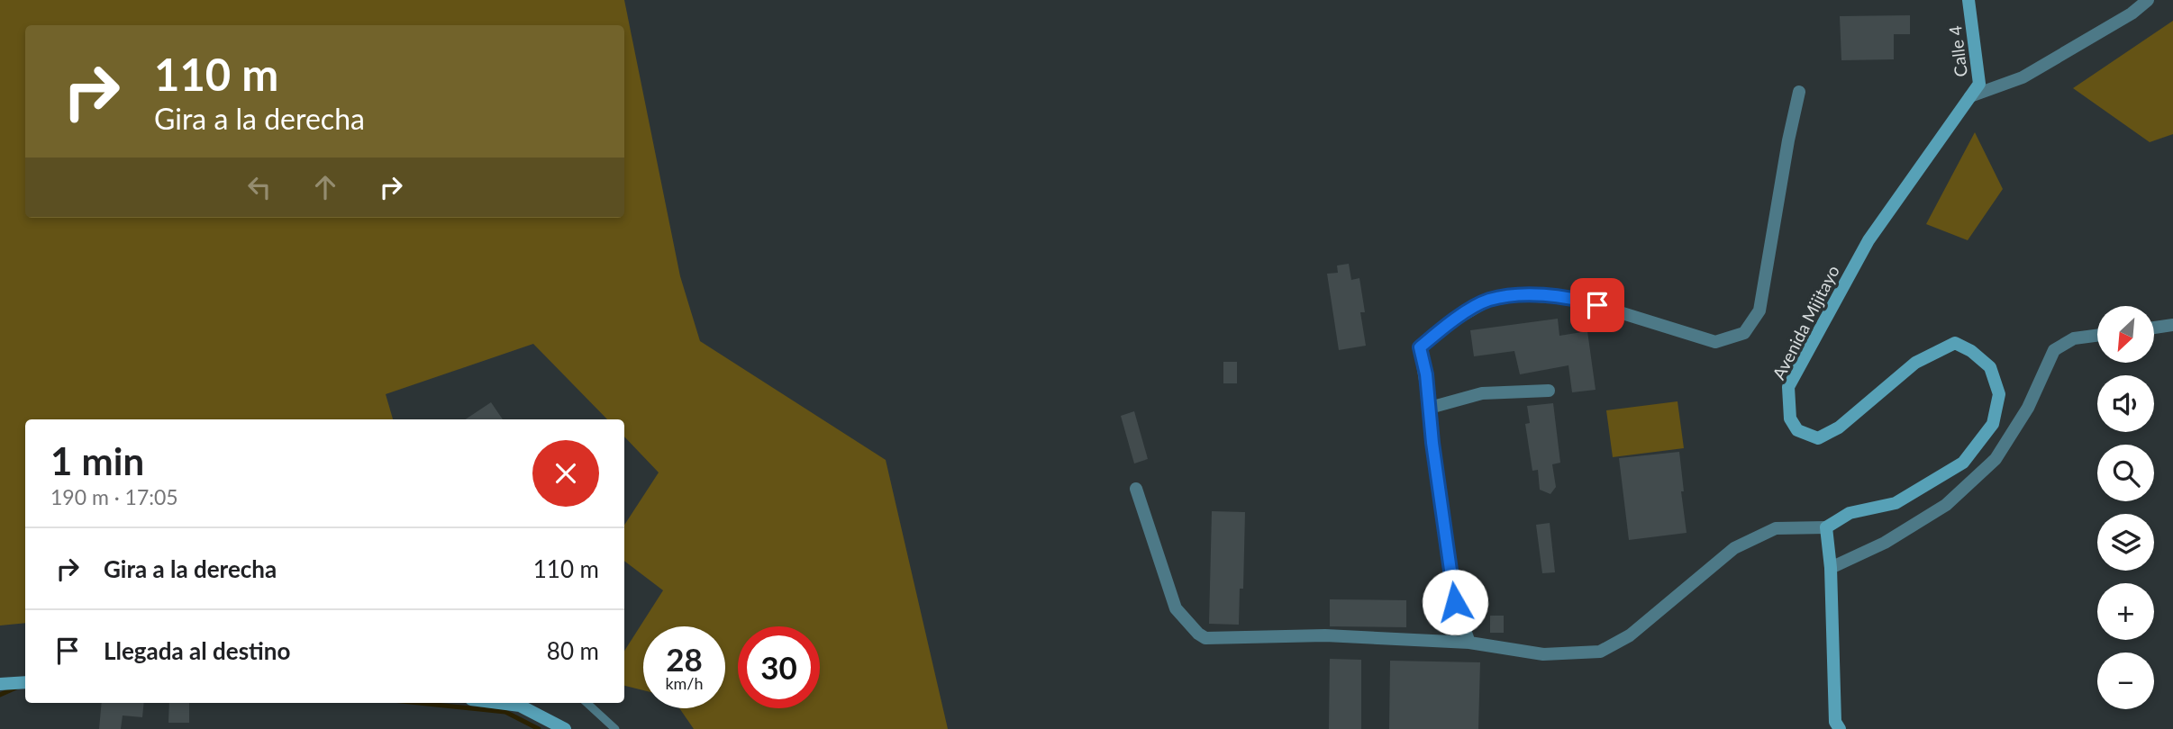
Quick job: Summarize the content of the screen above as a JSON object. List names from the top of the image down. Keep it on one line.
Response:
{"streets":{"street":["Calle 4","Avenida Mijitayo"]},"crossings":[["Calle 4","Avenida Mijitayo"]],"north":"bottom left","page":{"turn":["110 m","Gira a la derecha"],"map_buttons":["+","−"],"heading":["1 min","190 m · 17:05"],"list":[{"name":"Gira a la derecha","value":"110 m"},{"name":"Llegada al destino","value":"80 m"}],"speed":"28 km/h","limit":"30"}}
